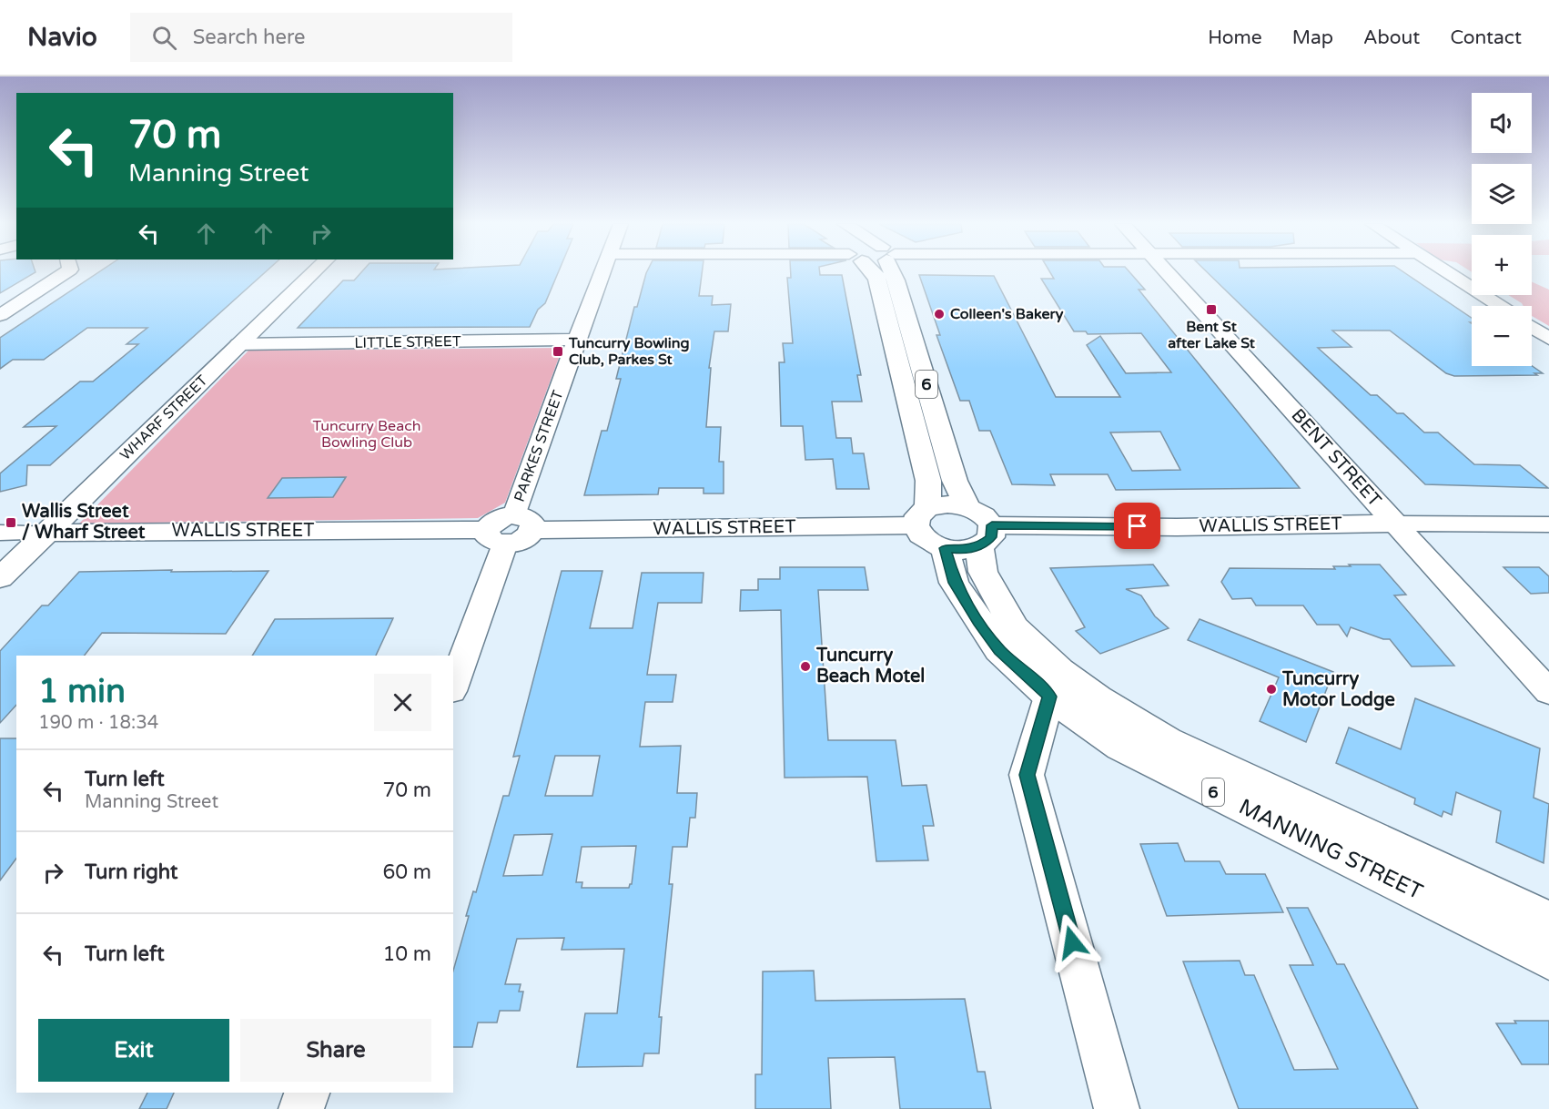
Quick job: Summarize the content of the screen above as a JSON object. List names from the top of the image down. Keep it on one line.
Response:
{"streets":{"street":["LITTLE STREET","6","WHARF STREET","PARKES STREET","BENT STREET","WALLIS STREET","MANNING STREET"]},"crossings":[["LITTLE STREET","WHARF STREET"],["LITTLE STREET","PARKES STREET"],["6","WALLIS STREET"],["6","MANNING STREET"],["WHARF STREET","WALLIS STREET"],["PARKES STREET","WALLIS STREET"],["BENT STREET","WALLIS STREET"],["WALLIS STREET","MANNING STREET"]],"parks":["Tuncurry Beach Bowling Club"],"places":{"transit":["Bent St after Lake St","Tuncurry Bowling Club, Parkes St","Wallis Street / Wharf Street"],"other":["Colleen's Bakery","Tuncurry Beach Motel","Tuncurry Motor Lodge"]},"page":{"header":"Navio","search":"Search here","nav":["Home","Map","About","Contact"],"map_buttons":["+","−"],"turn":["70 m","Manning Street"],"heading":["1 min","190 m · 18:34"],"list":[{"name":"Turn left","note":"Manning Street","value":"70 m"},{"name":"Turn right","value":"60 m"},{"name":"Turn left","value":"10 m"}],"buttons":["Exit","Share"]}}
